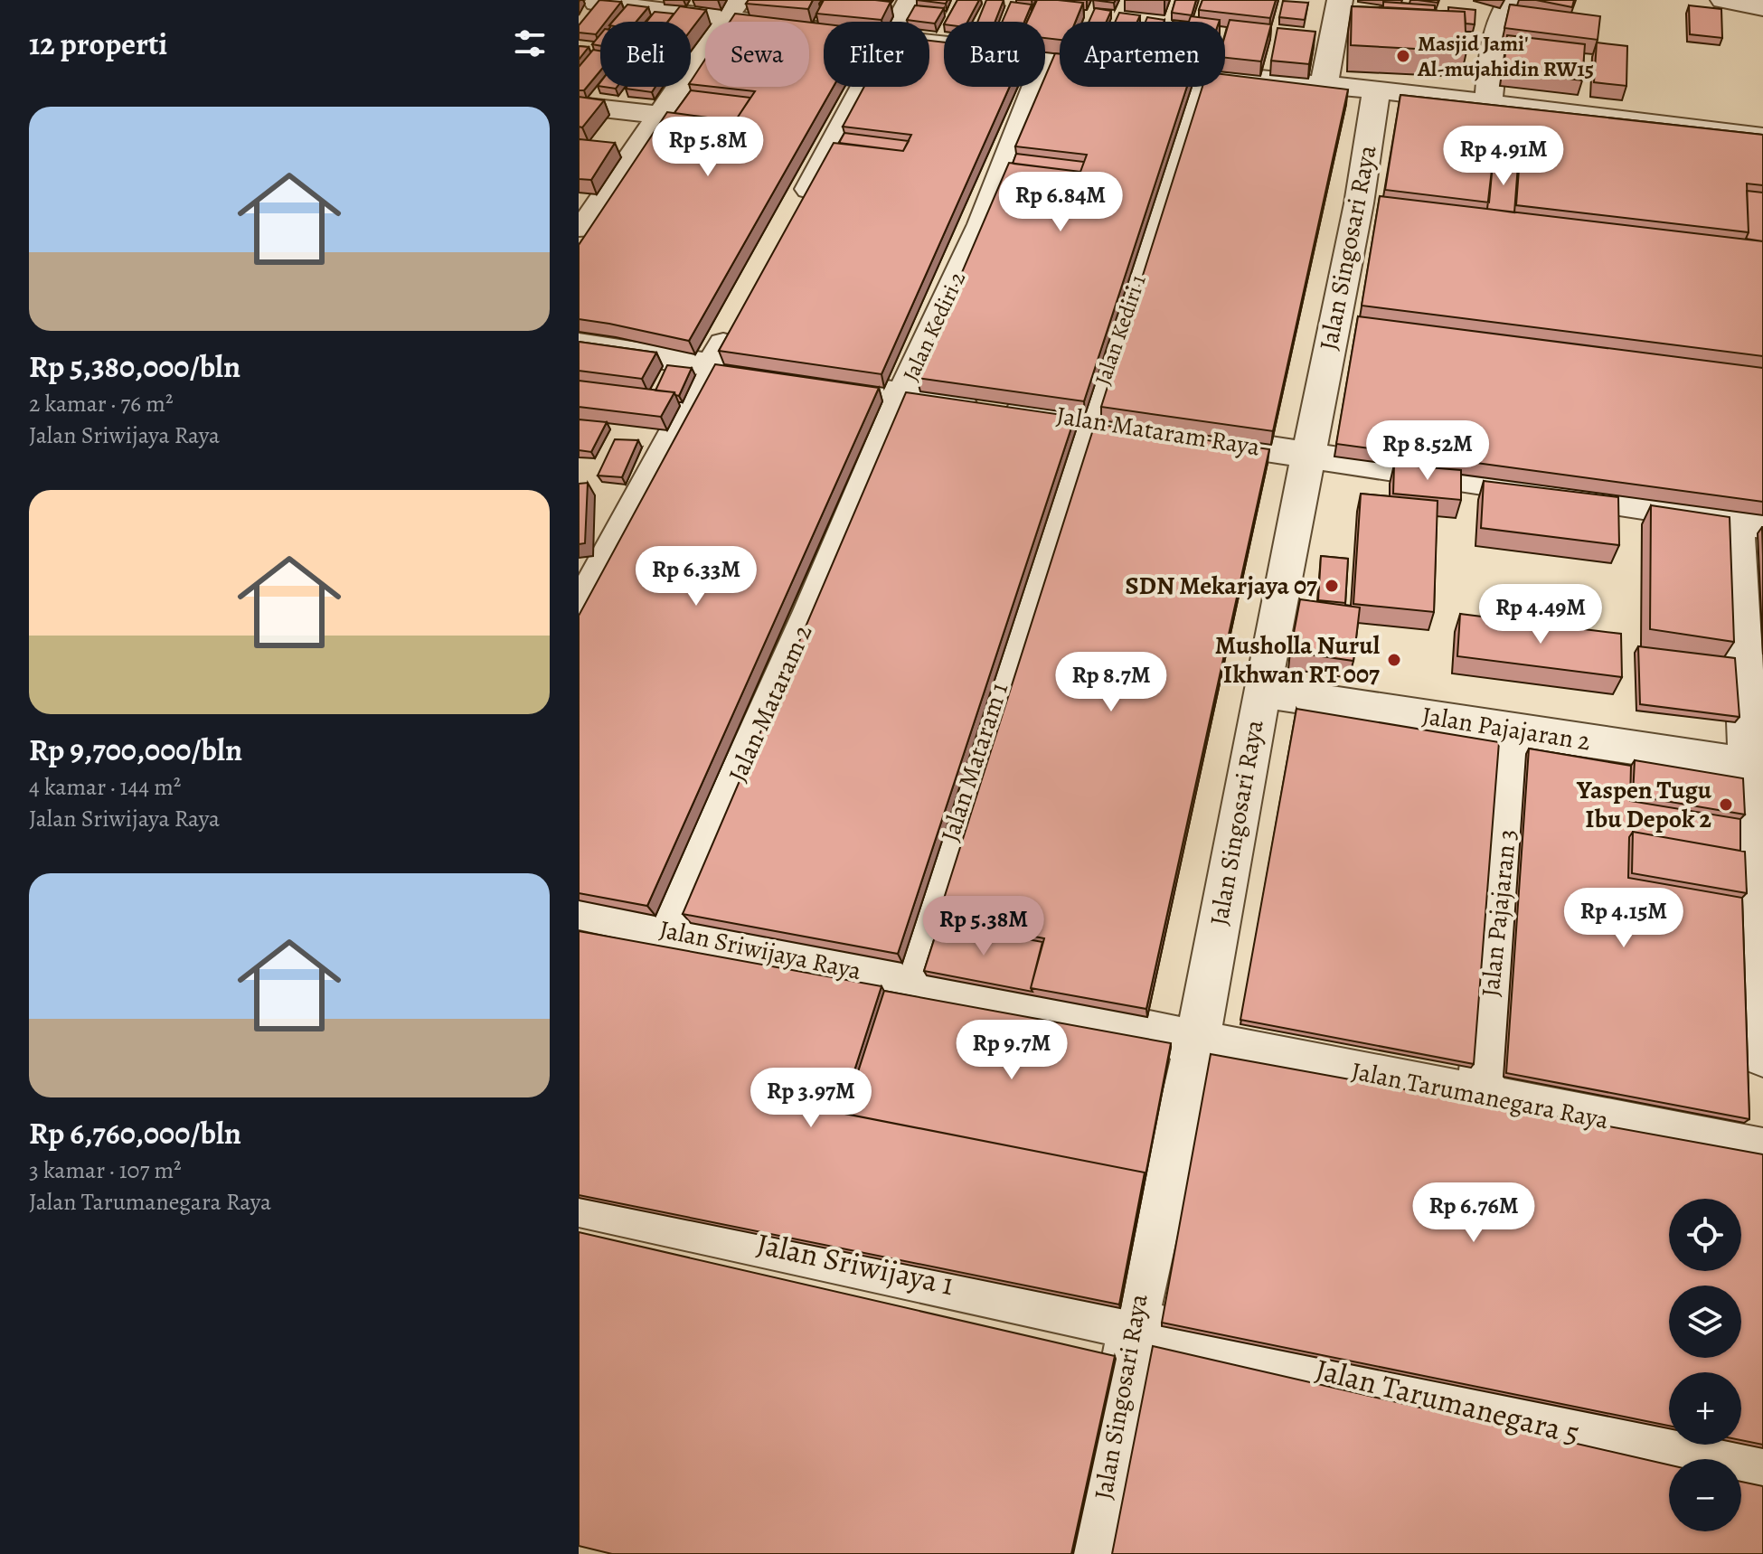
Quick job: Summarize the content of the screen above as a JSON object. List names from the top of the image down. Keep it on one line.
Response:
{"streets":{"street":["Jalan Singosari Raya","Jalan Kediri 2","Jalan Kediri 1","Jalan Mataram Raya","Jalan Mataram 2","Jalan Pajajaran 2","Jalan Mataram 1","Jalan Pajajaran 3","Jalan Sriwijaya Raya","Jalan Tarumanegara Raya","Jalan Sriwijaya 1","Jalan Tarumanegara 5"]},"crossings":[["Jalan Singosari Raya","Jalan Mataram Raya"],["Jalan Singosari Raya","Jalan Pajajaran 2"],["Jalan Singosari Raya","Jalan Sriwijaya Raya"],["Jalan Singosari Raya","Jalan Tarumanegara Raya"],["Jalan Singosari Raya","Jalan Sriwijaya 1"],["Jalan Singosari Raya","Jalan Tarumanegara 5"],["Jalan Kediri 2","Jalan Mataram Raya"],["Jalan Kediri 2","Jalan Mataram 2"],["Jalan Kediri 1","Jalan Mataram Raya"],["Jalan Kediri 1","Jalan Mataram 1"],["Jalan Mataram Raya","Jalan Mataram 2"],["Jalan Mataram Raya","Jalan Mataram 1"],["Jalan Mataram 2","Jalan Sriwijaya Raya"],["Jalan Pajajaran 2","Jalan Pajajaran 3"],["Jalan Mataram 1","Jalan Sriwijaya Raya"],["Jalan Pajajaran 3","Jalan Tarumanegara Raya"],["Jalan Sriwijaya Raya","Jalan Tarumanegara Raya"],["Jalan Sriwijaya 1","Jalan Tarumanegara 5"]],"places":["Masjid Jami' Al-mujahidin RW15","SDN Mekarjaya 07","Musholla Nurul Ikhwan RT 007","Yaspen Tugu Ibu Depok 2"],"page":{"heading":"12 properti","chip":["Beli","Sewa","Filter","Baru","Apartemen"],"list":[{"name":"Rp 5,380,000/bln","note":"2 kamar · 76 m² · Jalan Sriwijaya Raya"},{"name":"Rp 9,700,000/bln","note":"4 kamar · 144 m² · Jalan Sriwijaya Raya"},{"name":"Rp 6,760,000/bln","note":"3 kamar · 107 m² · Jalan Tarumanegara Raya"}],"price":["Rp 5.8M","Rp 4.91M","Rp 6.84M","Rp 8.52M","Rp 6.33M","Rp 4.49M","Rp 8.7M","Rp 4.15M","Rp 5.38M","Rp 9.7M","Rp 3.97M","Rp 6.76M"],"map_buttons":["+","−"]}}
